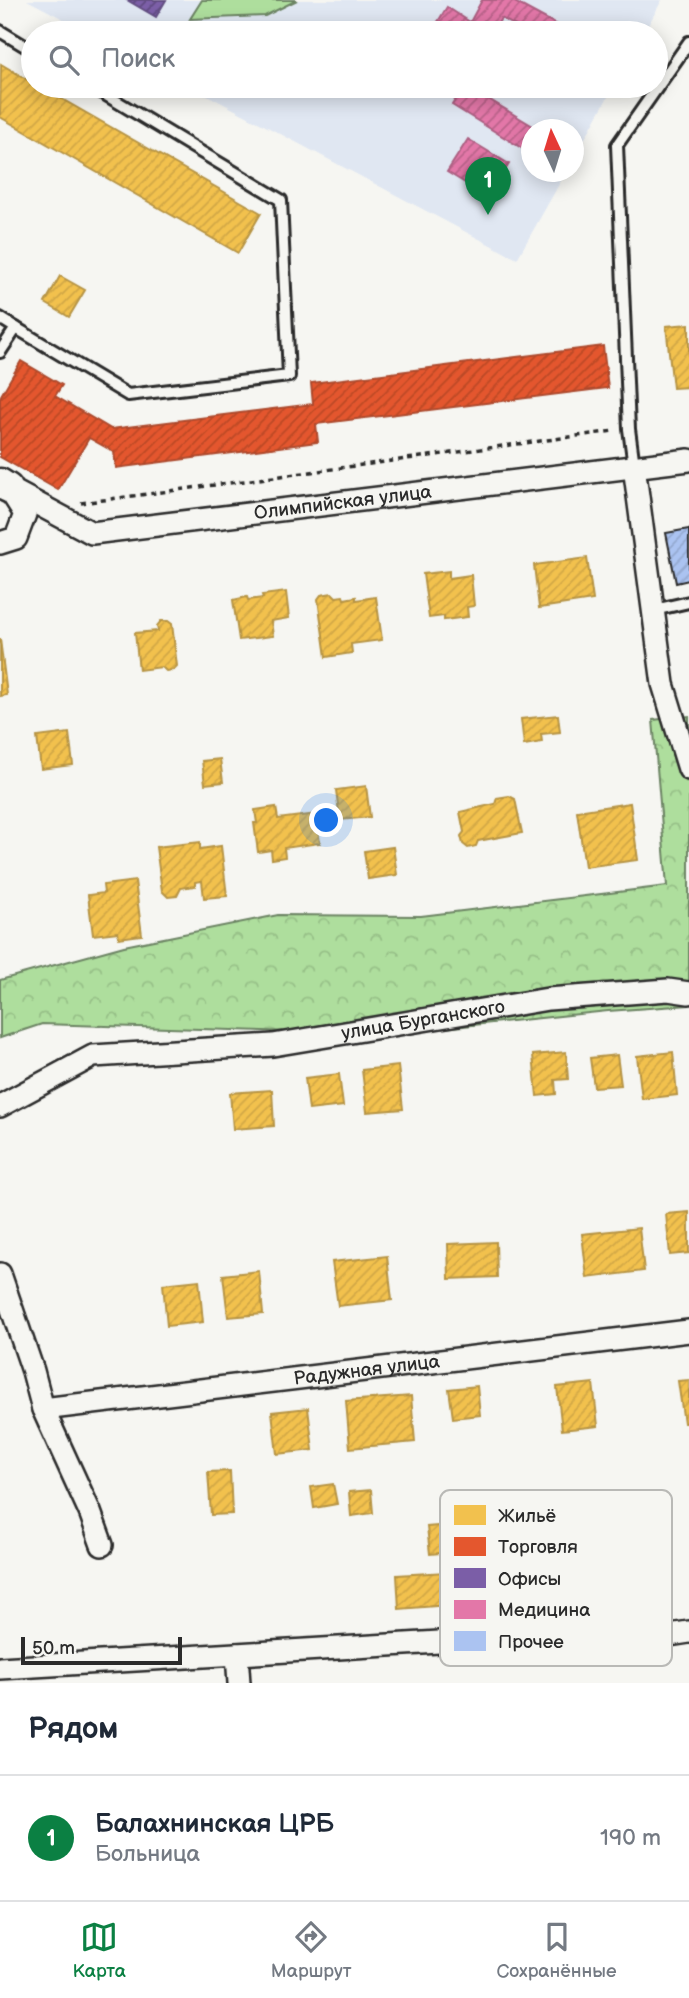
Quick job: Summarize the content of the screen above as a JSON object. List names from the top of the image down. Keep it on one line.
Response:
{"streets":{"street":["Олимпийская улица","улица Бурганского","Радужная улица"]},"legend":["Жильё","Торговля","Офисы","Медицина","Прочее"],"scale_bar":"50 m","north":"top","page":{"search":"Поиск","pins":"1","scale":"50 m","heading":"Рядом","list":[{"mark":"1","name":"Балахнинская ЦРБ","note":"Больница","value":"190 m"}],"nav":["Карта","Маршрут","Сохранённые"]}}
